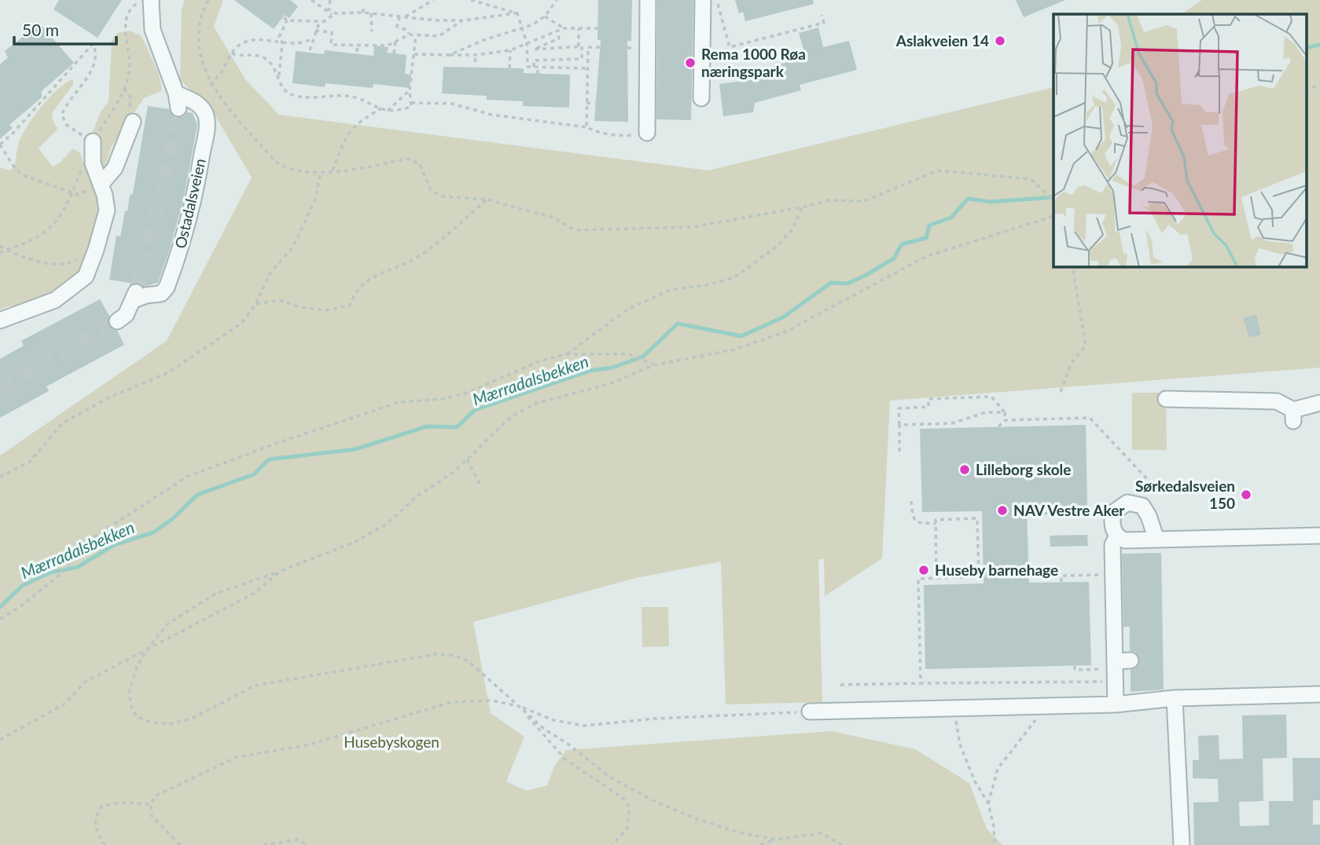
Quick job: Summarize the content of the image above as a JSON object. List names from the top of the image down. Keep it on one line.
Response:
{"streets":{"lane":["Ostadalsveien"]},"water":["Mærradalsbekken"],"parks":["Husebyskogen"],"places":["Aslakveien 14","Rema 1000 Røa næringspark","Lilleborg skole","Sørkedalsveien 150","NAV Vestre Aker","Huseby barnehage"],"scale_bar":"50 m"}
